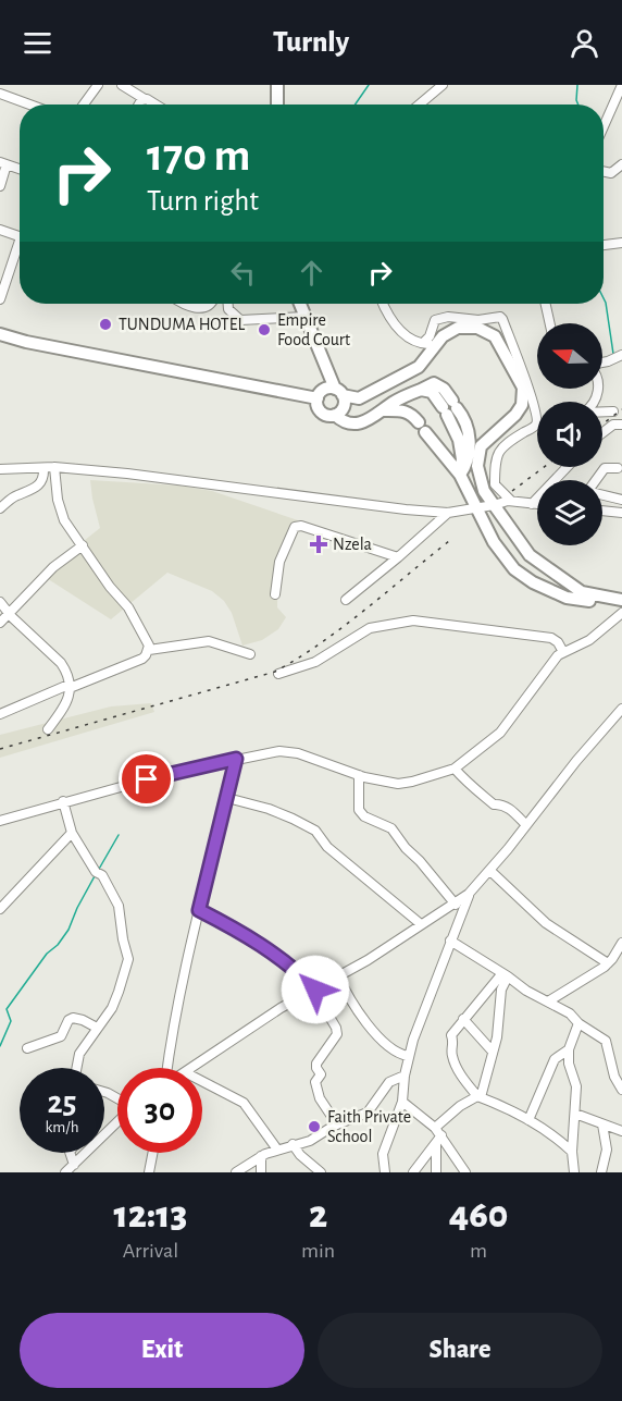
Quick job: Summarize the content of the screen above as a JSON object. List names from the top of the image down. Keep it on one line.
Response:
{"places":{"other":["TUNDUMA HOTEL","Empire Food Court","Faith Private School"],"health":["Nzela"]},"north":"left","page":{"header":"Turnly","turn":["170 m","Turn right"],"speed":"25 km/h","limit":"30","eta":["12:13","Arrival","2","min","460","m"],"buttons":["Exit","Share"]}}
